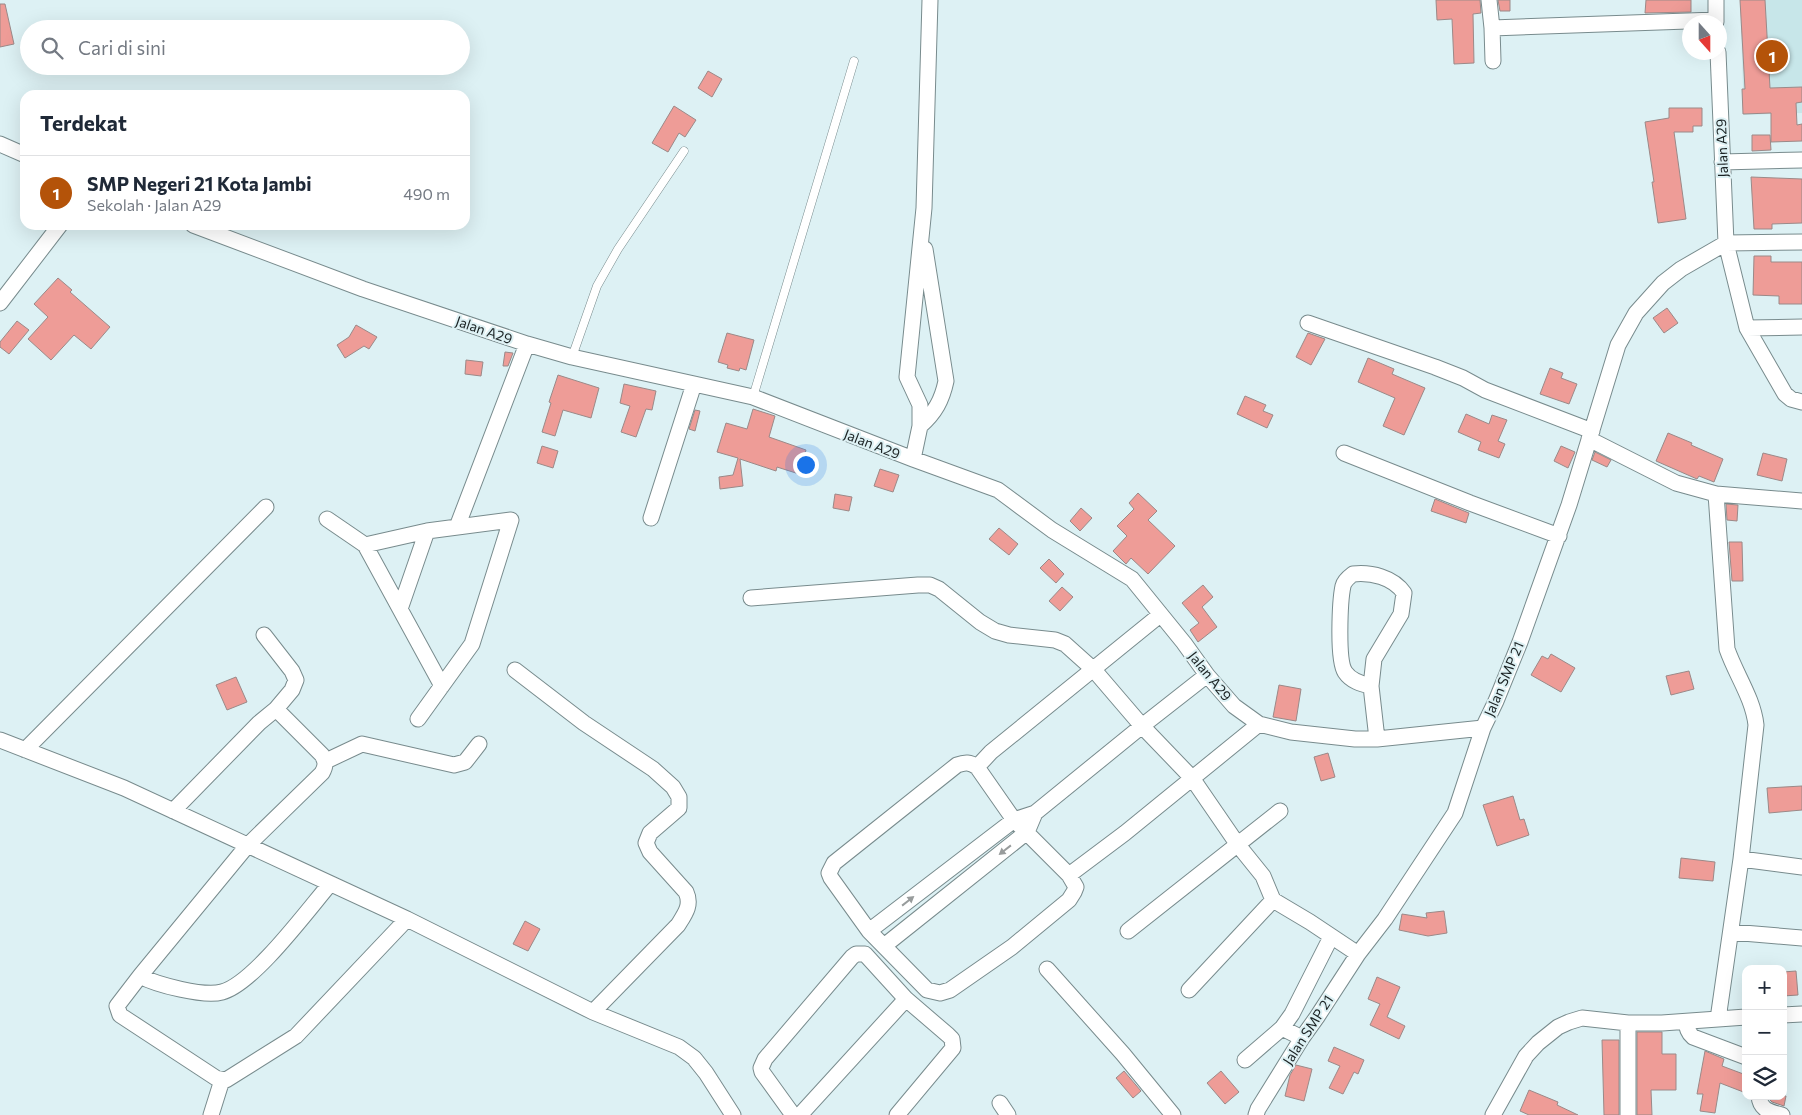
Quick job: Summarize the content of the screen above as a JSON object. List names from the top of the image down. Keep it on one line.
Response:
{"streets":{"street":["Jalan A29","Jalan SMP 21"]},"crossings":[["Jalan A29","Jalan SMP 21"]],"north":"bottom","page":{"search":"Cari di sini","pins":"1","heading":"Terdekat","list":[{"mark":"1","name":"SMP Negeri 21 Kota Jambi","note":"Sekolah · Jalan A29","value":"490 m"}],"map_buttons":["+","−"]}}
